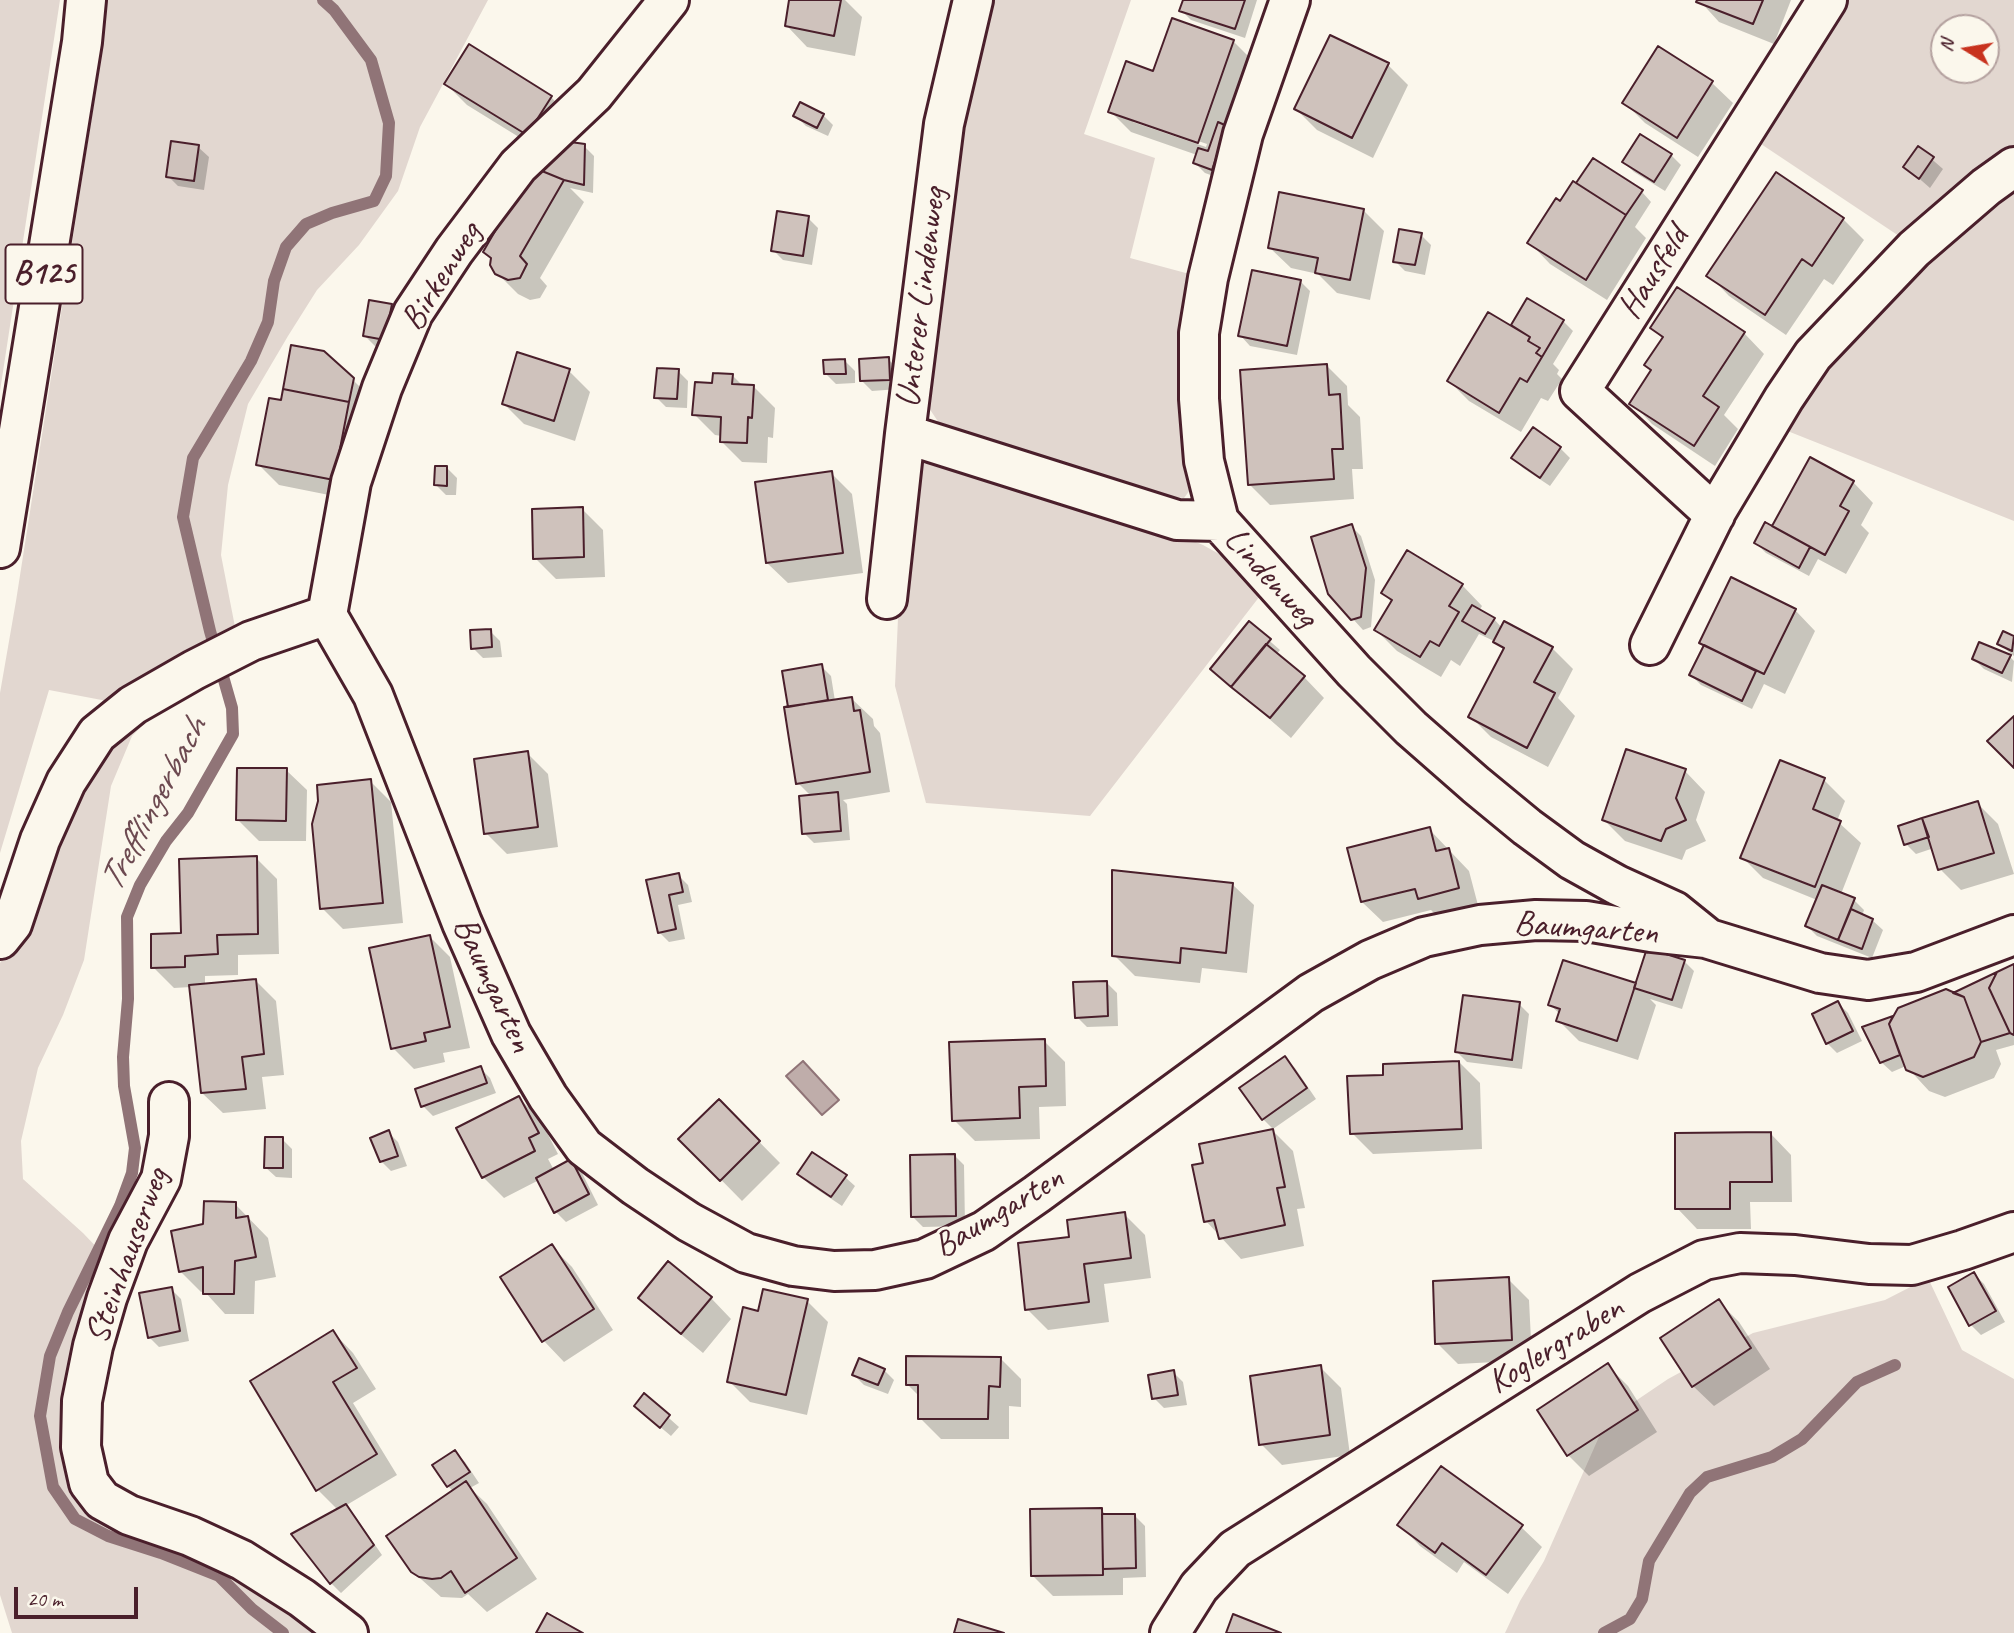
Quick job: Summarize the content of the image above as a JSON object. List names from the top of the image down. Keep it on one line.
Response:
{"streets":{"street":["Hausfeld","B125","Birkenweg","Unterer Lindenweg","Lindenweg","Baumgarten","Steinhauserweg","Koglergraben"]},"crossings":[["Birkenweg","Baumgarten"],["Lindenweg","Baumgarten"]],"water":["Trefflingerbach"],"scale_bar":"20 m","north":"left"}
